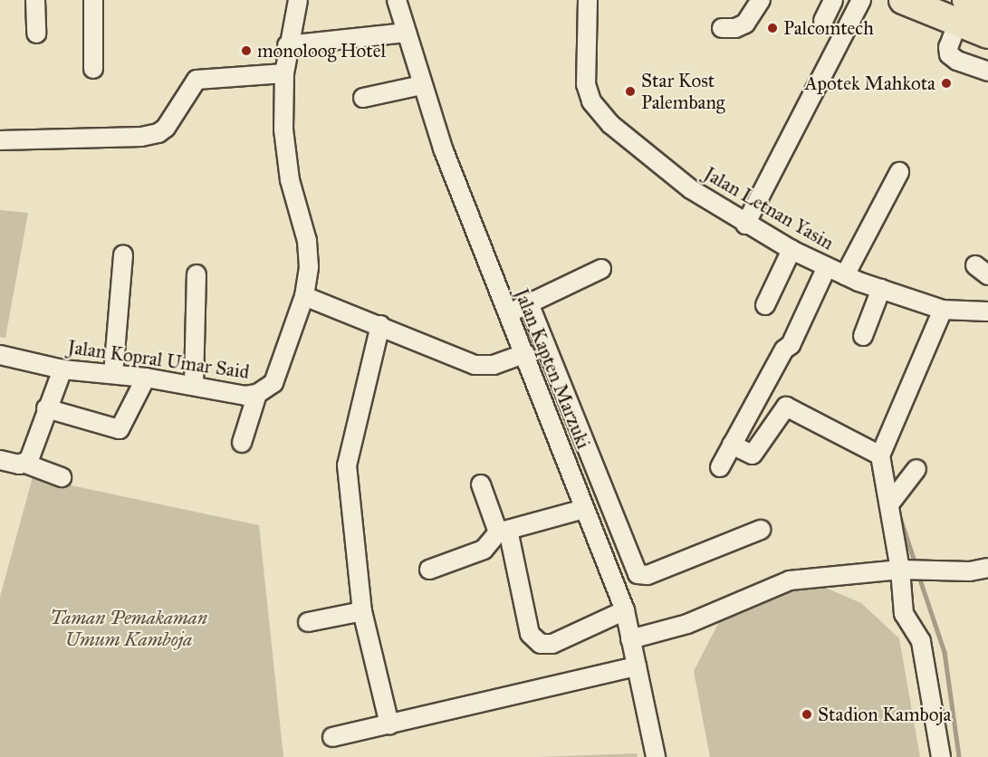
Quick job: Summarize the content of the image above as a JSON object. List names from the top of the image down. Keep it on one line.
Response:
{"streets":{"street":["Jalan Letnan Yasin","Jalan Kopral Umar Said","Jalan Kapten Marzuki"]},"parks":["Taman Pemakaman Umum Kamboja"],"places":["Palcomtech","monoloog Hotel","Apotek Mahkota","Star Kost Palembang","Stadion Kamboja"]}
